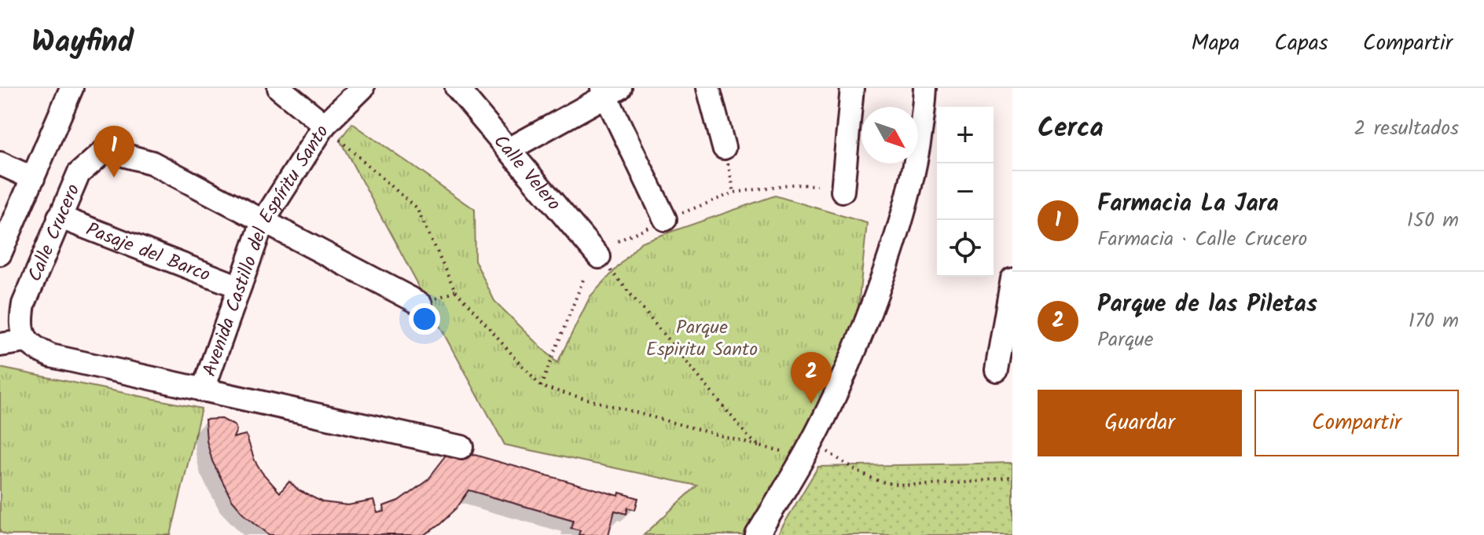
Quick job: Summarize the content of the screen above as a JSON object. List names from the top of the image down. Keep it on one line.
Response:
{"streets":{"street":["Calle Velero","Calle Crucero","Avenida Castillo del Espíritu Santo","Pasaje del Barco"]},"crossings":[["Calle Crucero","Avenida Castillo del Espíritu Santo"],["Calle Crucero","Pasaje del Barco"],["Avenida Castillo del Espíritu Santo","Pasaje del Barco"]],"parks":["Parque Espiritu Santo"],"north":"bottom right","page":{"header":"Wayfind","nav":["Mapa","Capas","Compartir"],"heading":["Cerca","2 resultados"],"map_buttons":["+","−"],"pins":["1","2"],"list":[{"mark":"1","name":"Farmacia La Jara","note":"Farmacia · Calle Crucero","value":"150 m"},{"mark":"2","name":"Parque de las Piletas","note":"Parque","value":"170 m"}],"buttons":["Guardar","Compartir"]}}
